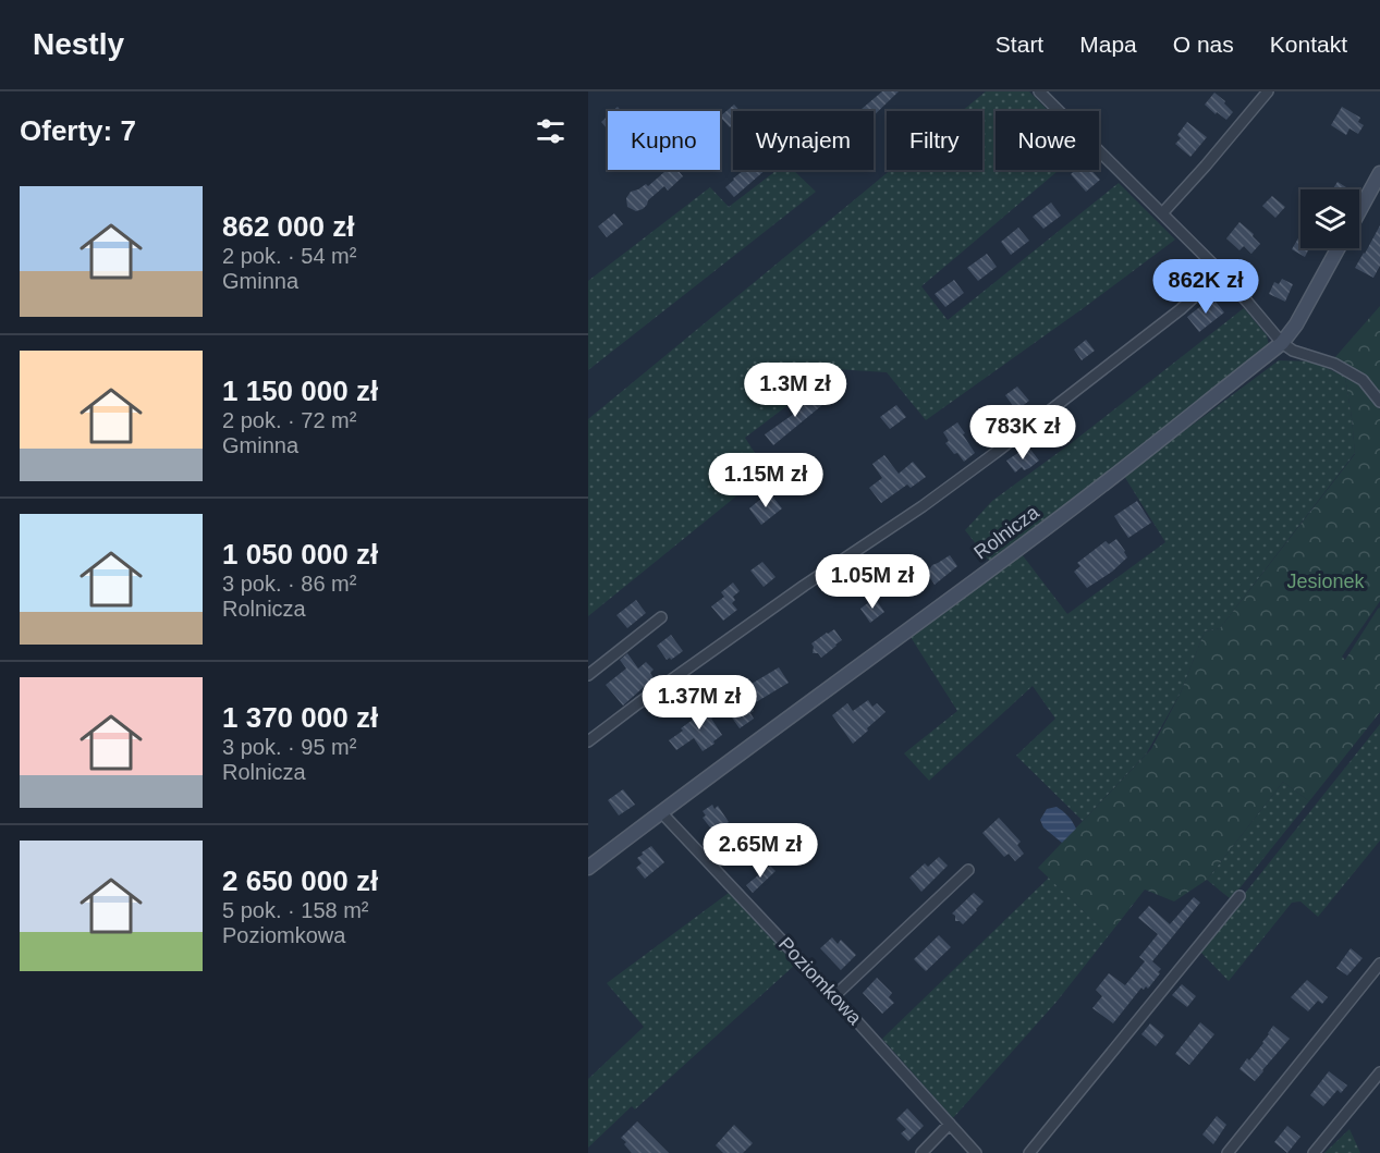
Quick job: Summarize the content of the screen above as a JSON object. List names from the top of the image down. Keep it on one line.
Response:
{"streets":{"street":["Rolnicza","Poziomkowa"]},"crossings":[["Rolnicza","Poziomkowa"]],"parks":["Jesionek"],"page":{"header":"Nestly","nav":["Start","Mapa","O nas","Kontakt"],"heading":"Oferty: 7","chip":["Kupno","Wynajem","Filtry","Nowe"],"list":[{"name":"862 000 zł","note":"2 pok. · 54 m² · Gminna"},{"name":"1 150 000 zł","note":"2 pok. · 72 m² · Gminna"},{"name":"1 050 000 zł","note":"3 pok. · 86 m² · Rolnicza"},{"name":"1 370 000 zł","note":"3 pok. · 95 m² · Rolnicza"},{"name":"2 650 000 zł","note":"5 pok. · 158 m² · Poziomkowa"}],"price":["862K zł","1.3M zł","783K zł","1.15M zł","1.05M zł","1.37M zł","2.65M zł"]}}
